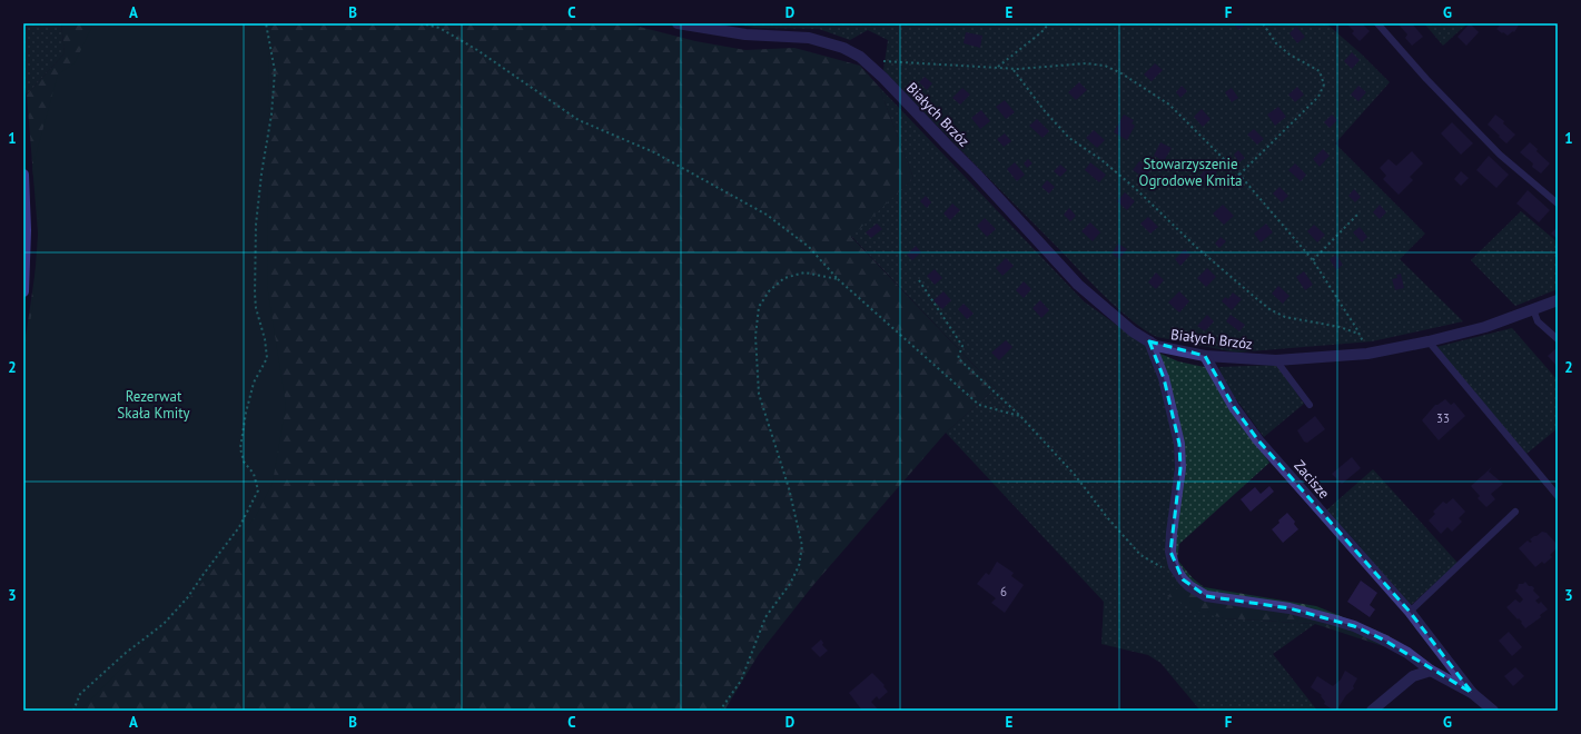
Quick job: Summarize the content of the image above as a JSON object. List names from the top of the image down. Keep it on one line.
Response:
{"streets":{"street":["Białych Brzóz","Zacisze"]},"crossings":[["Białych Brzóz","Zacisze"]],"parks":["Stowarzyszenie Ogrodowe Kmita","Rezerwat Skała Kmity"],"house_numbers":["33","6"],"grid":{"columns":["A","B","C","D","E","F","G"],"rows":["1","2","3"]}}
